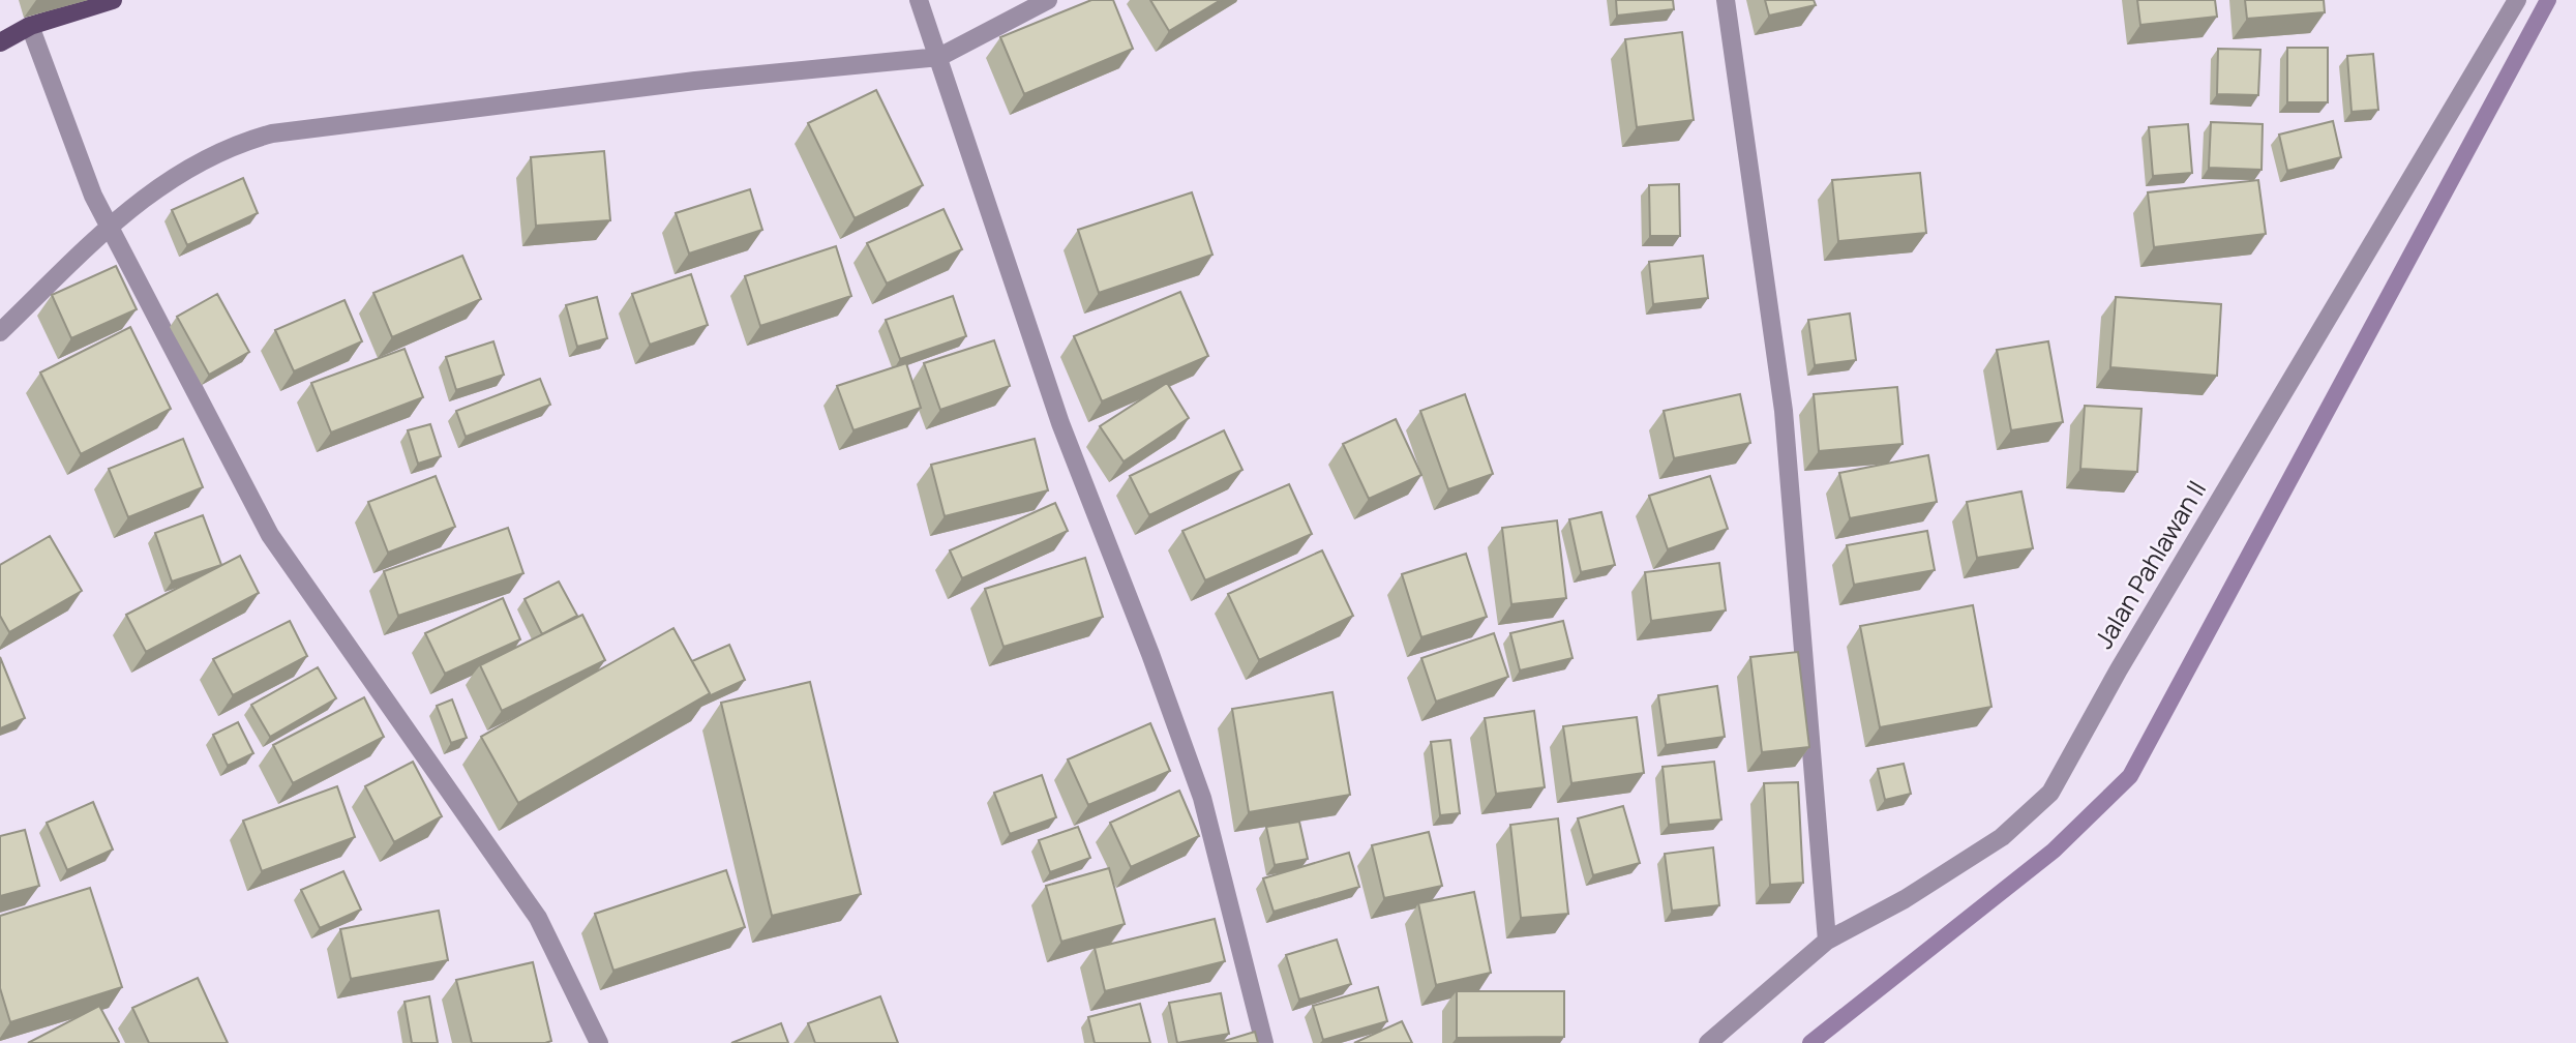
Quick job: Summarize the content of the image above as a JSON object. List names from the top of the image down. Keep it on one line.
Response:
{"streets":{"street":["Jalan Pahlawan II"]}}
